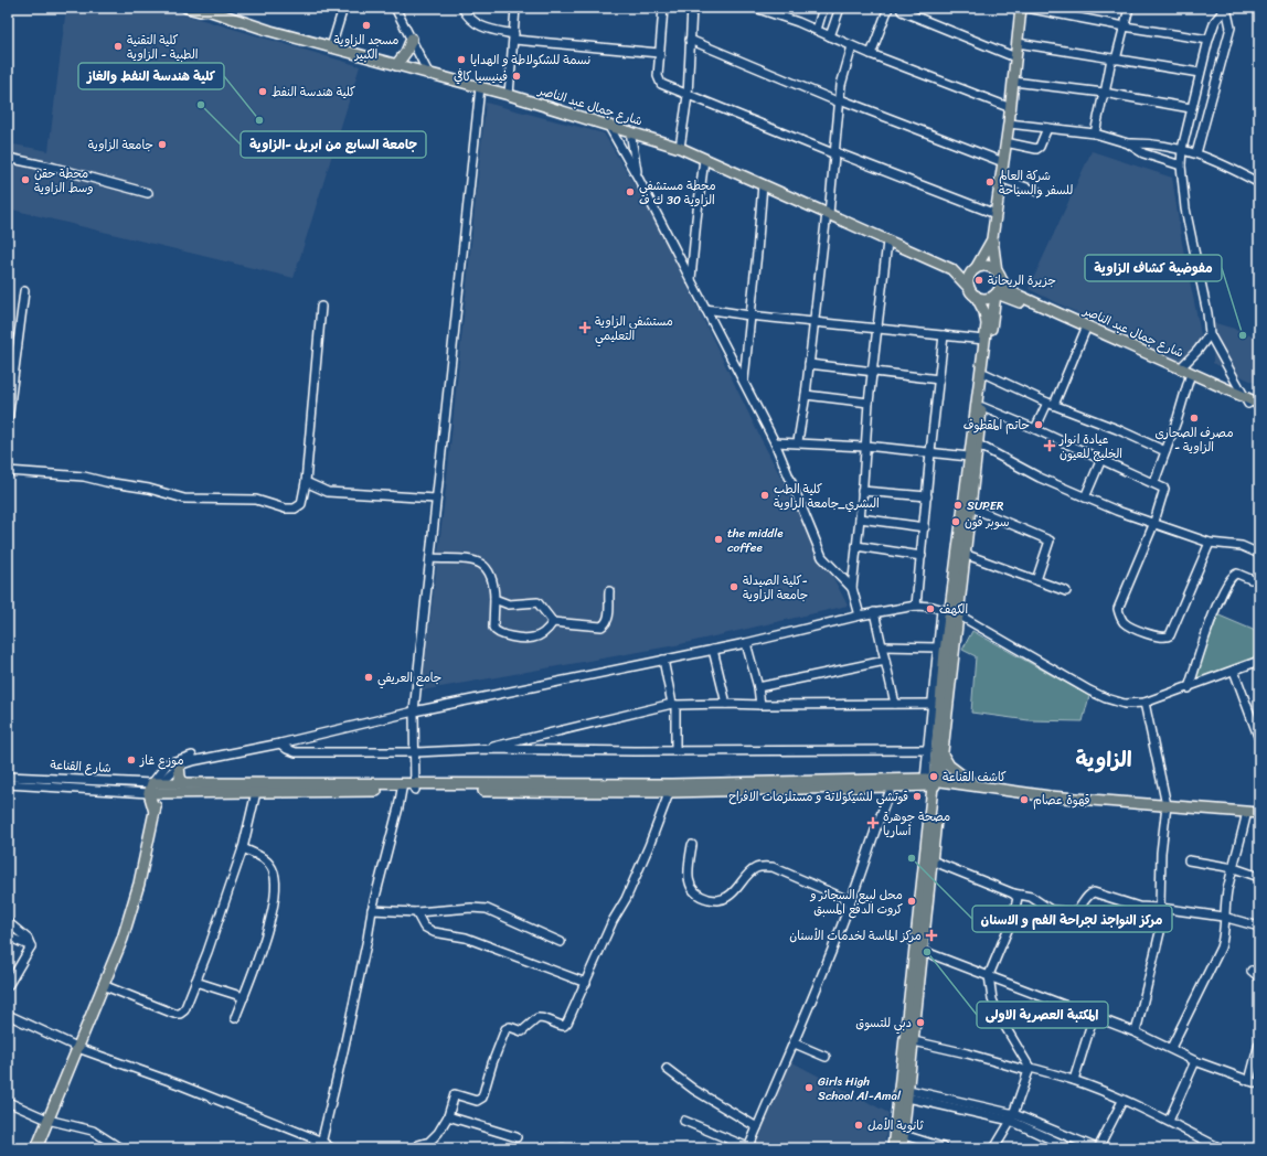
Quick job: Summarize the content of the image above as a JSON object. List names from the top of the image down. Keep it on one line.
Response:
{"streets":{"main road":["شارع جمال عبد الناصر"],"street":["شارع القناعة"]},"districts":["الزاوية"],"places":{"other":["مسجد الزاوية الكبير","كلية التقنية الطبية - الزاوية","نسمة للشكولاطة و الهدايا","فينيسيا كافي","كلية هندسة النفط","جامعة السابع من ابريل -الزاوية","كلية هندسة النفط والغاز","جامعة الزاوية","محطة حقن وسط الزاوية","شركة العالم للسفر والسياحة","محطة مستشفي الزاوية 30 ك ف","جزيرة الريحانة","مفوضية كشاف الزاوية","مصرف الصحارى - الزاوية","حاتم المقطوف","كلية الطب البشري_جامعة الزاوية","SUPER","سوبر فون","the middle coffee","كلية الصيدلة- جامعة الزاوية","الكهف","جامع العريفي","موزع غاز","كاشف القناعة","قوتشي للشيكولاتة و مستلزمات الافراح","قهوة عصام","مركز النواجذ لجراحة الفم و الاسنان","محل لبيع السجائر و كروت الدفع المسبق","المكتبة العصرية الاولى","دبي للتسوق","Girls High School Al-Amal","ثانوية الأمل"],"health":["مستشفى الزاوية التعليمي","عيادة انوار الخليج للعيون","مصحة جوهرة أساريا","مركز الماسة لخدمات الأسنان"]}}
